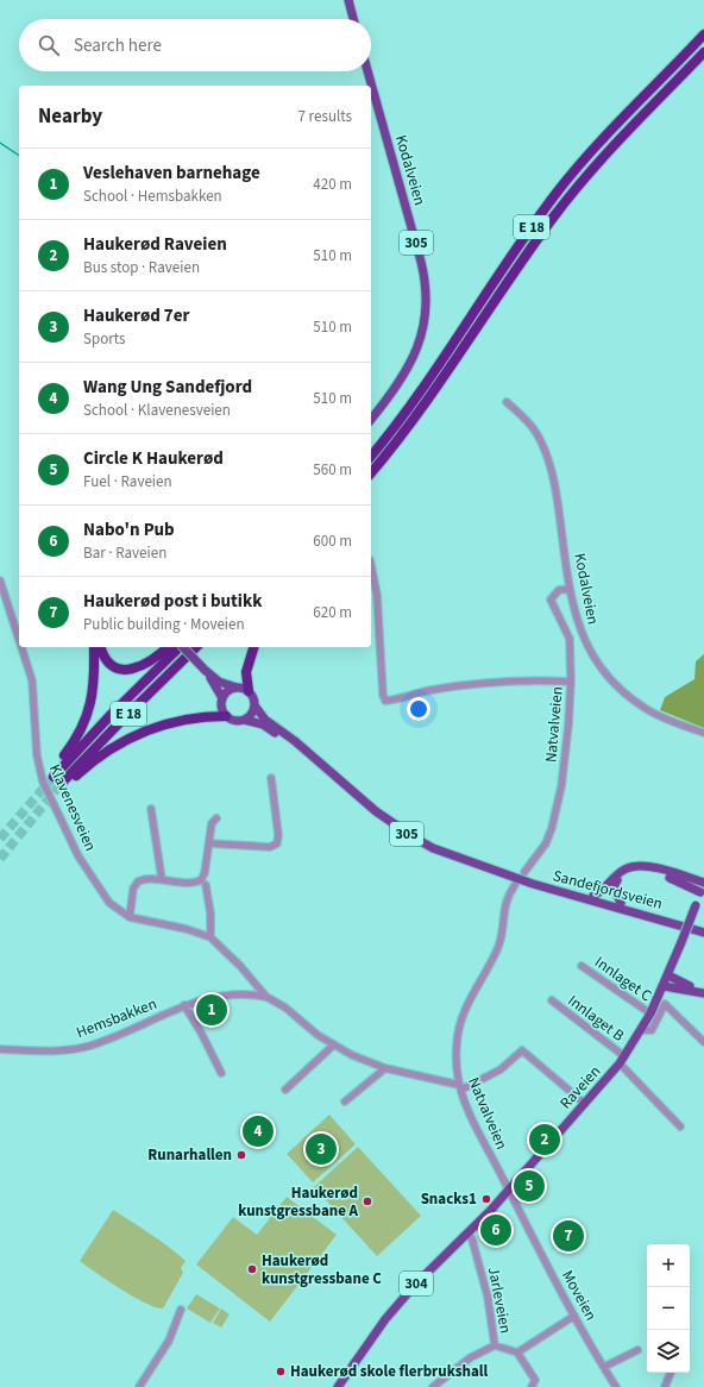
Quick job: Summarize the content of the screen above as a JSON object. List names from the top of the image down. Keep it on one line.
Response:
{"streets":{"highway":["E 18"],"main road":["Kodalveien","305","Sandefjordsveien","Raveien","304"],"street":["Natvalveien","Klavenesveien","Innlaget C","Hemsbakken","Innlaget B","Moveien","Jarleveien"]},"crossings":[["Kodalveien","Natvalveien"],["E 18","305"],["E 18","Sandefjordsveien"],["305","Sandefjordsveien"],["Natvalveien","Klavenesveien"],["Natvalveien","Raveien"],["Natvalveien","Moveien"],["Klavenesveien","Hemsbakken"],["Innlaget C","Raveien"],["Innlaget B","Raveien"],["Raveien","Moveien"],["Raveien","Jarleveien"]],"places":["Runarhallen","Snacks1","Haukerød kunstgressbane A","Haukerød kunstgressbane C","Haukerød skole flerbrukshall"],"page":{"search":"Search here","heading":["Nearby","7 results"],"list":[{"mark":"1","name":"Veslehaven barnehage","note":"School · Hemsbakken","value":"420 m"},{"mark":"2","name":"Haukerød Raveien","note":"Bus stop · Raveien","value":"510 m"},{"mark":"3","name":"Haukerød 7er","note":"Sports","value":"510 m"},{"mark":"4","name":"Wang Ung Sandefjord","note":"School · Klavenesveien","value":"510 m"},{"mark":"5","name":"Circle K Haukerød","note":"Fuel · Raveien","value":"560 m"},{"mark":"6","name":"Nabo'n Pub","note":"Bar · Raveien","value":"600 m"},{"mark":"7","name":"Haukerød post i butikk","note":"Public building · Moveien","value":"620 m"}],"pins":["1","4","2","3","5","6","7"],"map_buttons":["+","−"]}}
